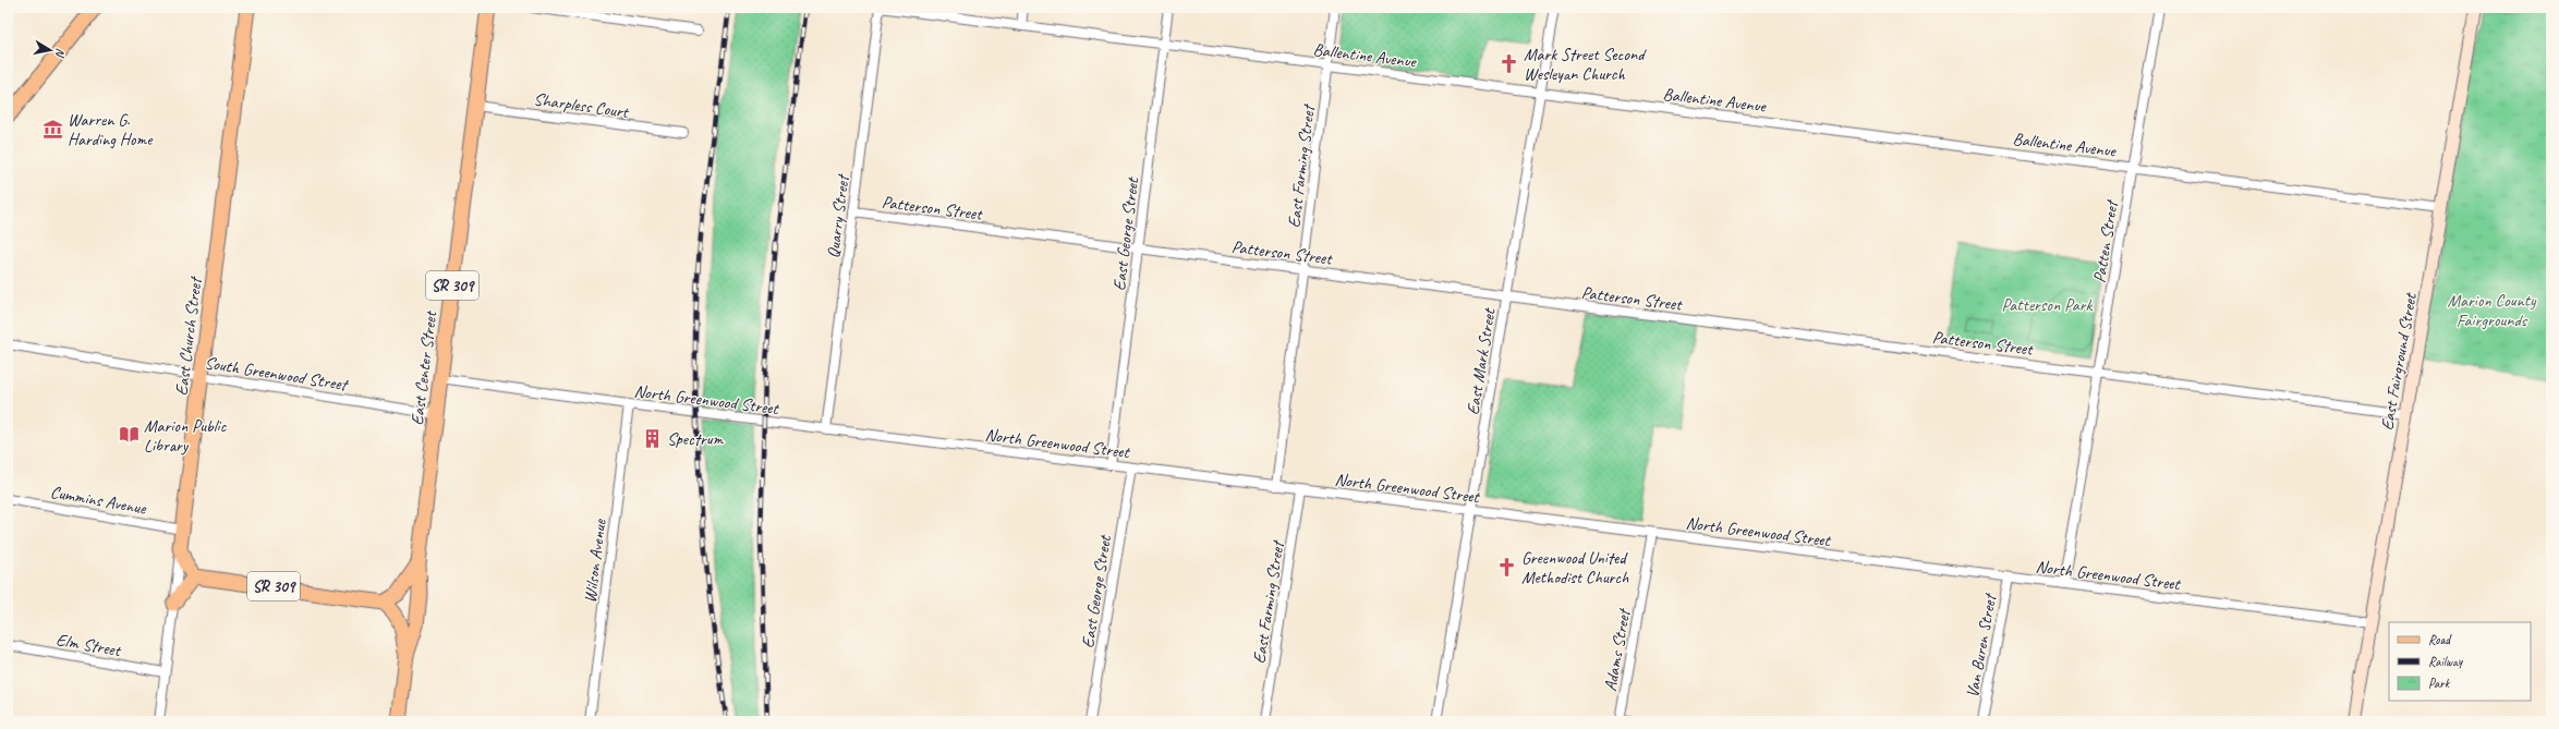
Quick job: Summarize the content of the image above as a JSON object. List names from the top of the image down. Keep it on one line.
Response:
{"streets":{"main road":["SR 309","East Church Street","East Center Street"],"street":["Ballentine Avenue","Sharpless Court","East Farming Street","Patterson Street","Quarry Street","East George Street","Patten Street","East Mark Street","East Fairground Street","South Greenwood Street","North Greenwood Street","Cummins Avenue","Wilson Avenue","Elm Street","Van Buren Street","Adams Street"]},"crossings":[["Ballentine Avenue","East Farming Street"],["Ballentine Avenue","Quarry Street"],["Ballentine Avenue","East George Street"],["Ballentine Avenue","Patten Street"],["Ballentine Avenue","East Mark Street"],["Ballentine Avenue","East Fairground Street"],["Sharpless Court","East Center Street"],["East Farming Street","Patterson Street"],["East Farming Street","North Greenwood Street"],["Patterson Street","Quarry Street"],["Patterson Street","East George Street"],["Patterson Street","Patten Street"],["Patterson Street","East Mark Street"],["Patterson Street","East Fairground Street"],["Quarry Street","North Greenwood Street"],["East George Street","North Greenwood Street"],["Patten Street","North Greenwood Street"],["SR 309","East Center Street"],["East Church Street","South Greenwood Street"],["East Church Street","Cummins Avenue"],["East Church Street","Elm Street"],["East Mark Street","North Greenwood Street"],["East Fairground Street","North Greenwood Street"],["East Center Street","South Greenwood Street"],["East Center Street","North Greenwood Street"],["North Greenwood Street","Wilson Avenue"],["North Greenwood Street","Van Buren Street"],["North Greenwood Street","Adams Street"]],"parks":["Marion County Fairgrounds","Patterson Park"],"places":{"church":["Mark Street Second Wesleyan Church","Greenwood United Methodist Church"],"museum":["Warren G. Harding Home"],"library":["Marion Public Library"],"building":["Spectrum"]},"legend":["Road","Railway","Park"],"north":"right"}
